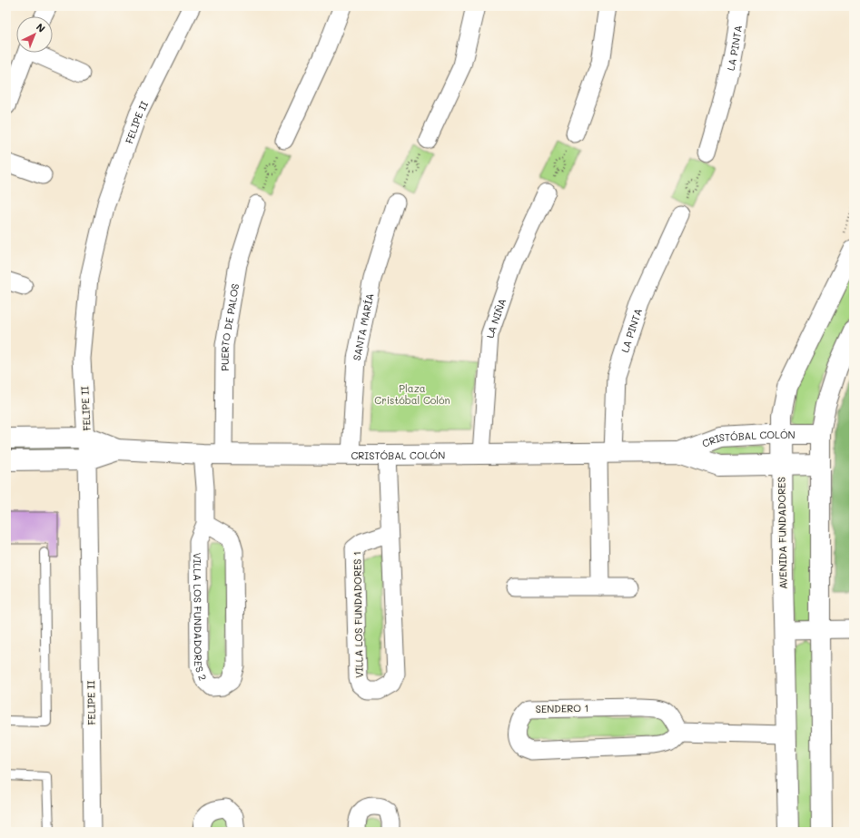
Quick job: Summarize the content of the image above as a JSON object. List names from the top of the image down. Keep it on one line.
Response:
{"streets":{"street":["LA PINTA","FELIPE II","LA NIÑA","SANTA MARÍA","PUERTO DE PALOS","CRISTÓBAL COLÓN","AVENIDA FUNDADORES","VILLA LOS FUNDADORES 1","VILLA LOS FUNDADORES 2","SENDERO 1"]},"crossings":[["LA PINTA","CRISTÓBAL COLÓN"],["FELIPE II","CRISTÓBAL COLÓN"],["LA NIÑA","CRISTÓBAL COLÓN"],["SANTA MARÍA","CRISTÓBAL COLÓN"],["PUERTO DE PALOS","CRISTÓBAL COLÓN"],["CRISTÓBAL COLÓN","AVENIDA FUNDADORES"],["CRISTÓBAL COLÓN","VILLA LOS FUNDADORES 1"],["CRISTÓBAL COLÓN","VILLA LOS FUNDADORES 2"]],"parks":["Plaza Cristóbal Colón"],"north":"top right"}
